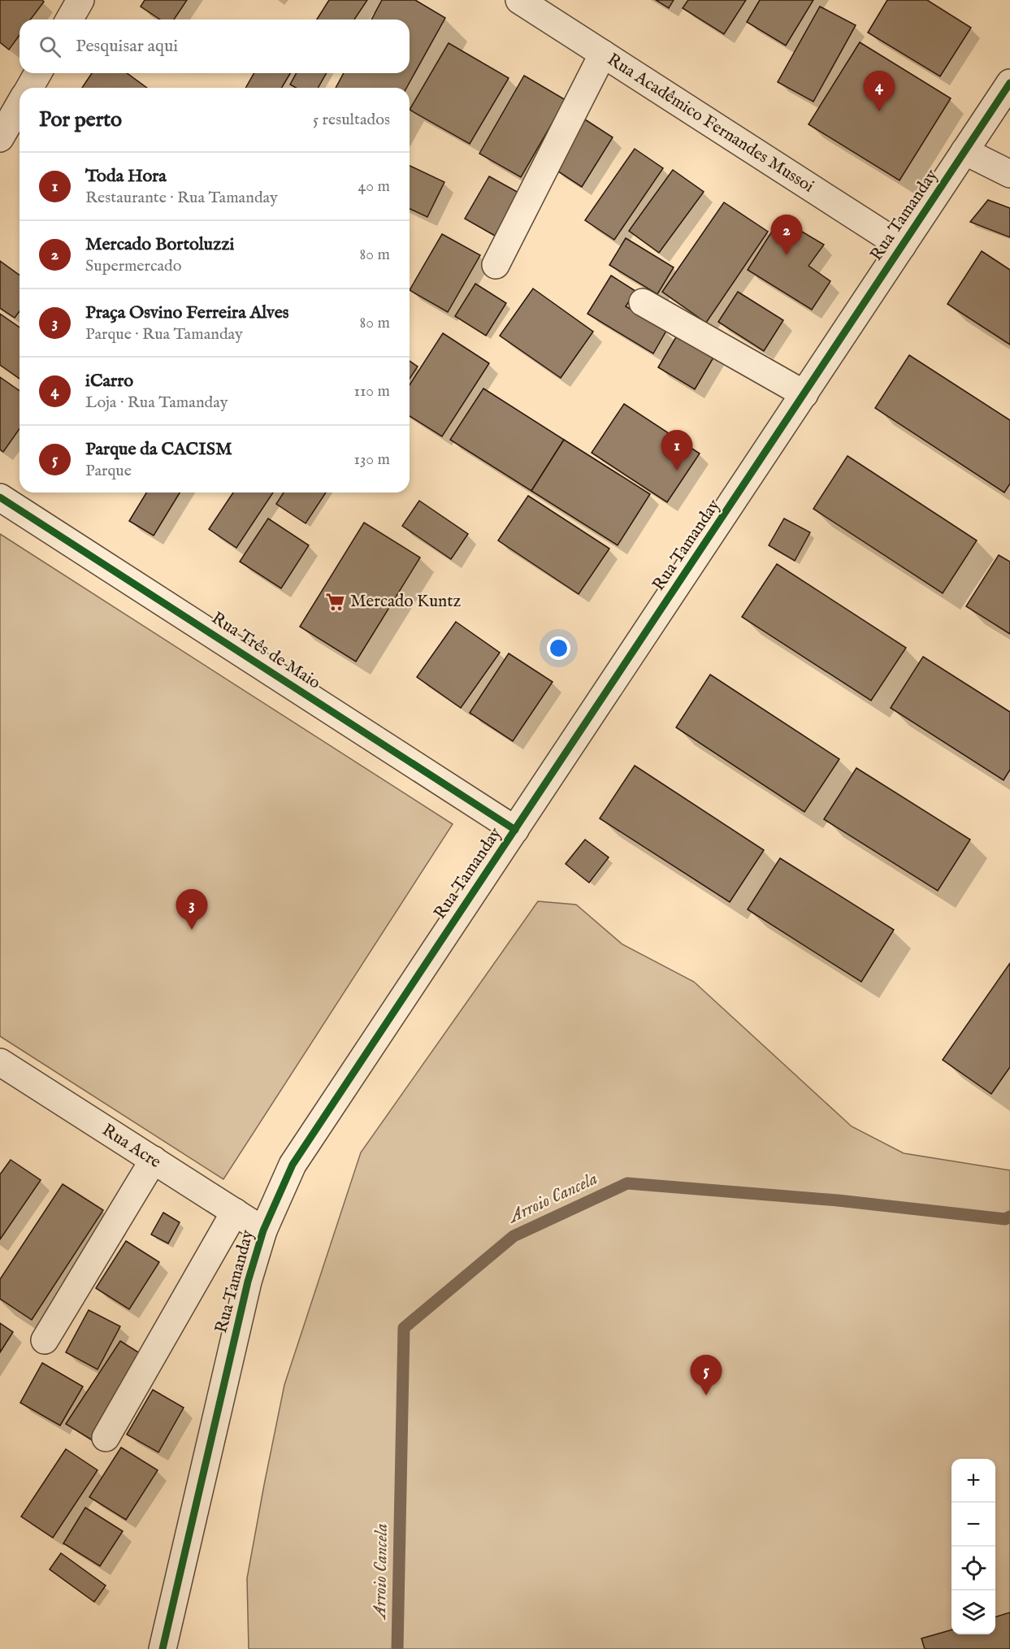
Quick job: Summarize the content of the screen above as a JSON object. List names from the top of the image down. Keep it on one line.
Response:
{"streets":{"street":["Rua Acadêmico Fernandes Mussoi","Rua Tamanday","Rua Três de Maio","Rua Acre"]},"crossings":[["Rua Acadêmico Fernandes Mussoi","Rua Tamanday"],["Rua Tamanday","Rua Três de Maio"],["Rua Tamanday","Rua Acre"]],"water":["Arroio Cancela"],"places":{"supermarket":["Mercado Kuntz"]},"page":{"search":"Pesquisar aqui","pins":["4","2","1","3","5"],"heading":["Por perto","5 resultados"],"list":[{"mark":"1","name":"Toda Hora","note":"Restaurante · Rua Tamanday","value":"40 m"},{"mark":"2","name":"Mercado Bortoluzzi","note":"Supermercado","value":"80 m"},{"mark":"3","name":"Praça Osvino Ferreira Alves","note":"Parque · Rua Tamanday","value":"80 m"},{"mark":"4","name":"iCarro","note":"Loja · Rua Tamanday","value":"110 m"},{"mark":"5","name":"Parque da CACISM","note":"Parque","value":"130 m"}],"map_buttons":["+","−"]}}
